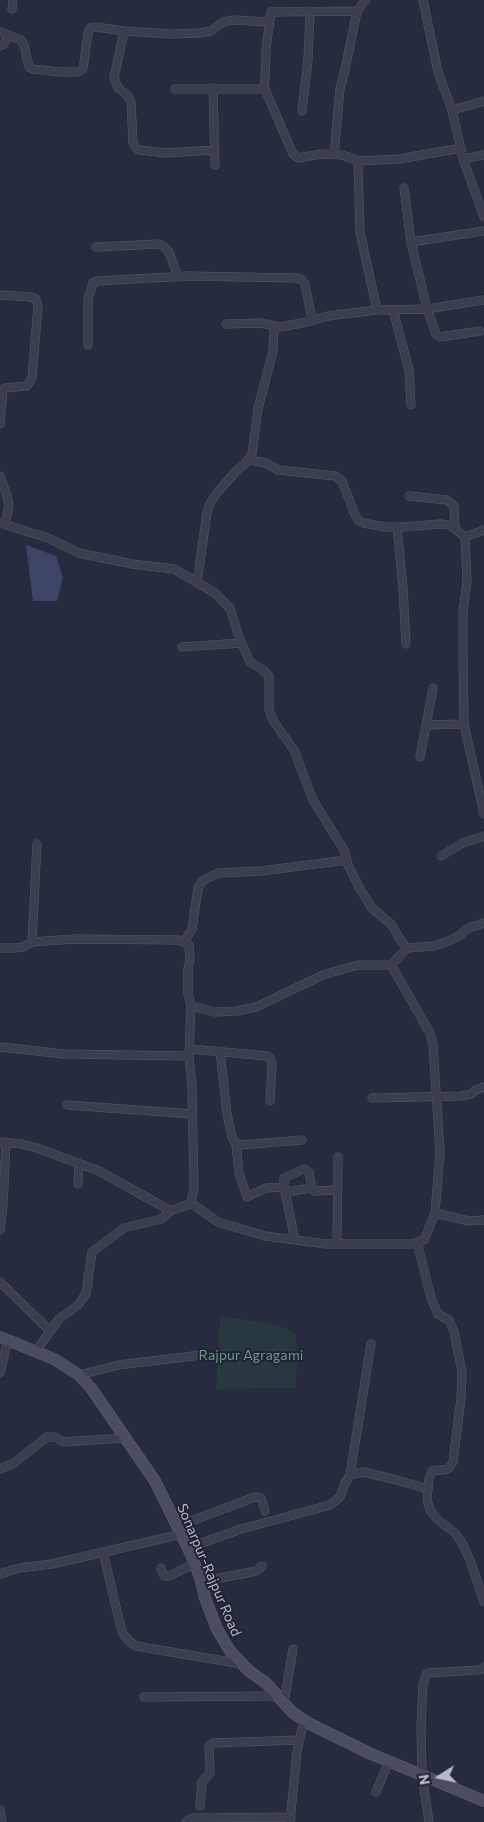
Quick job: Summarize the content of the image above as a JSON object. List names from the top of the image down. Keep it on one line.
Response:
{"streets":{"main road":["Sonarpur-Rajpur Road"]},"parks":["Rajpur Agragami"],"north":"left"}
